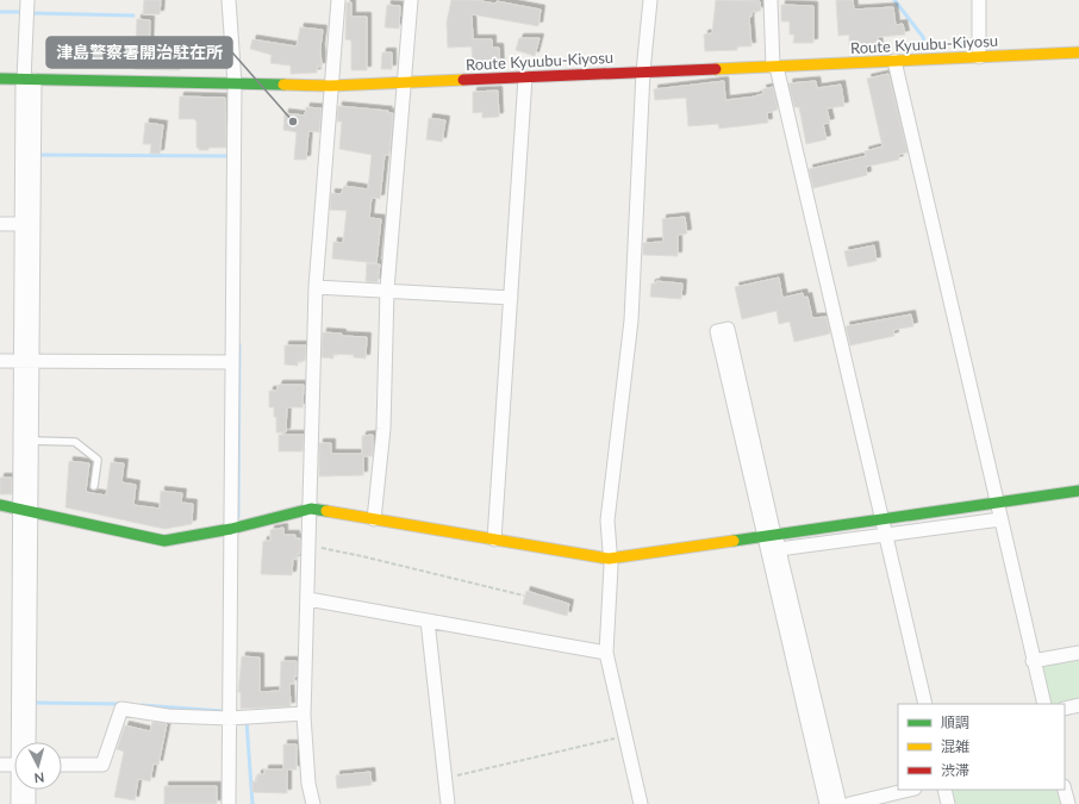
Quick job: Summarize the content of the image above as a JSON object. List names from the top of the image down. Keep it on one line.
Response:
{"streets":{"main road":["Route Kyuubu-Kiyosu"]},"places":["津島警察署開治駐在所"],"legend":["順調","混雑","渋滞"],"north":"bottom"}
